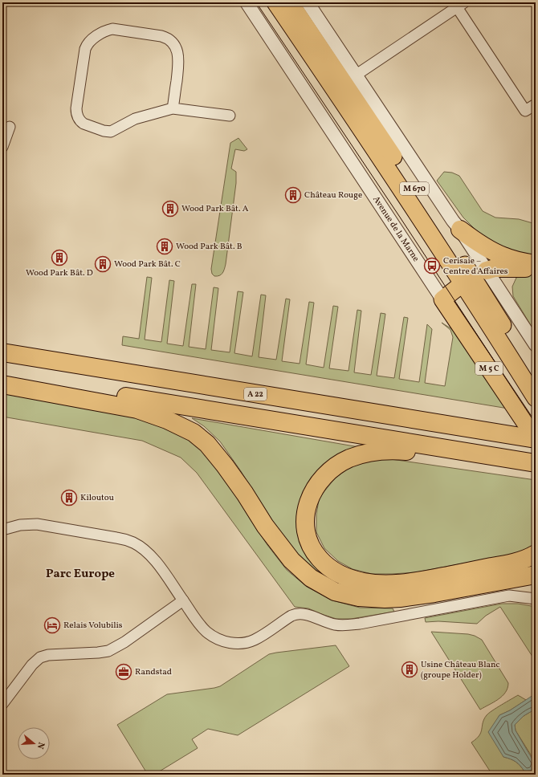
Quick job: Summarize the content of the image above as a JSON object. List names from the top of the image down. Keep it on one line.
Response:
{"streets":{"highway":["A 22"],"main road":["M 670","Avenue de la Marne","M 5 C"]},"crossings":[["Avenue de la Marne","A 22"]],"districts":["Parc Europe"],"places":{"building":["Château Rouge","Wood Park Bât. A","Wood Park Bât. B","Wood Park Bât. D","Wood Park Bât. C","Kiloutou","Usine Château Blanc (groupe Holder)"],"bus stop":["Cerisaie – Centre d'Affaires"],"hotel":["Relais Volubilis"],"office":["Randstad"]},"north":"right"}
